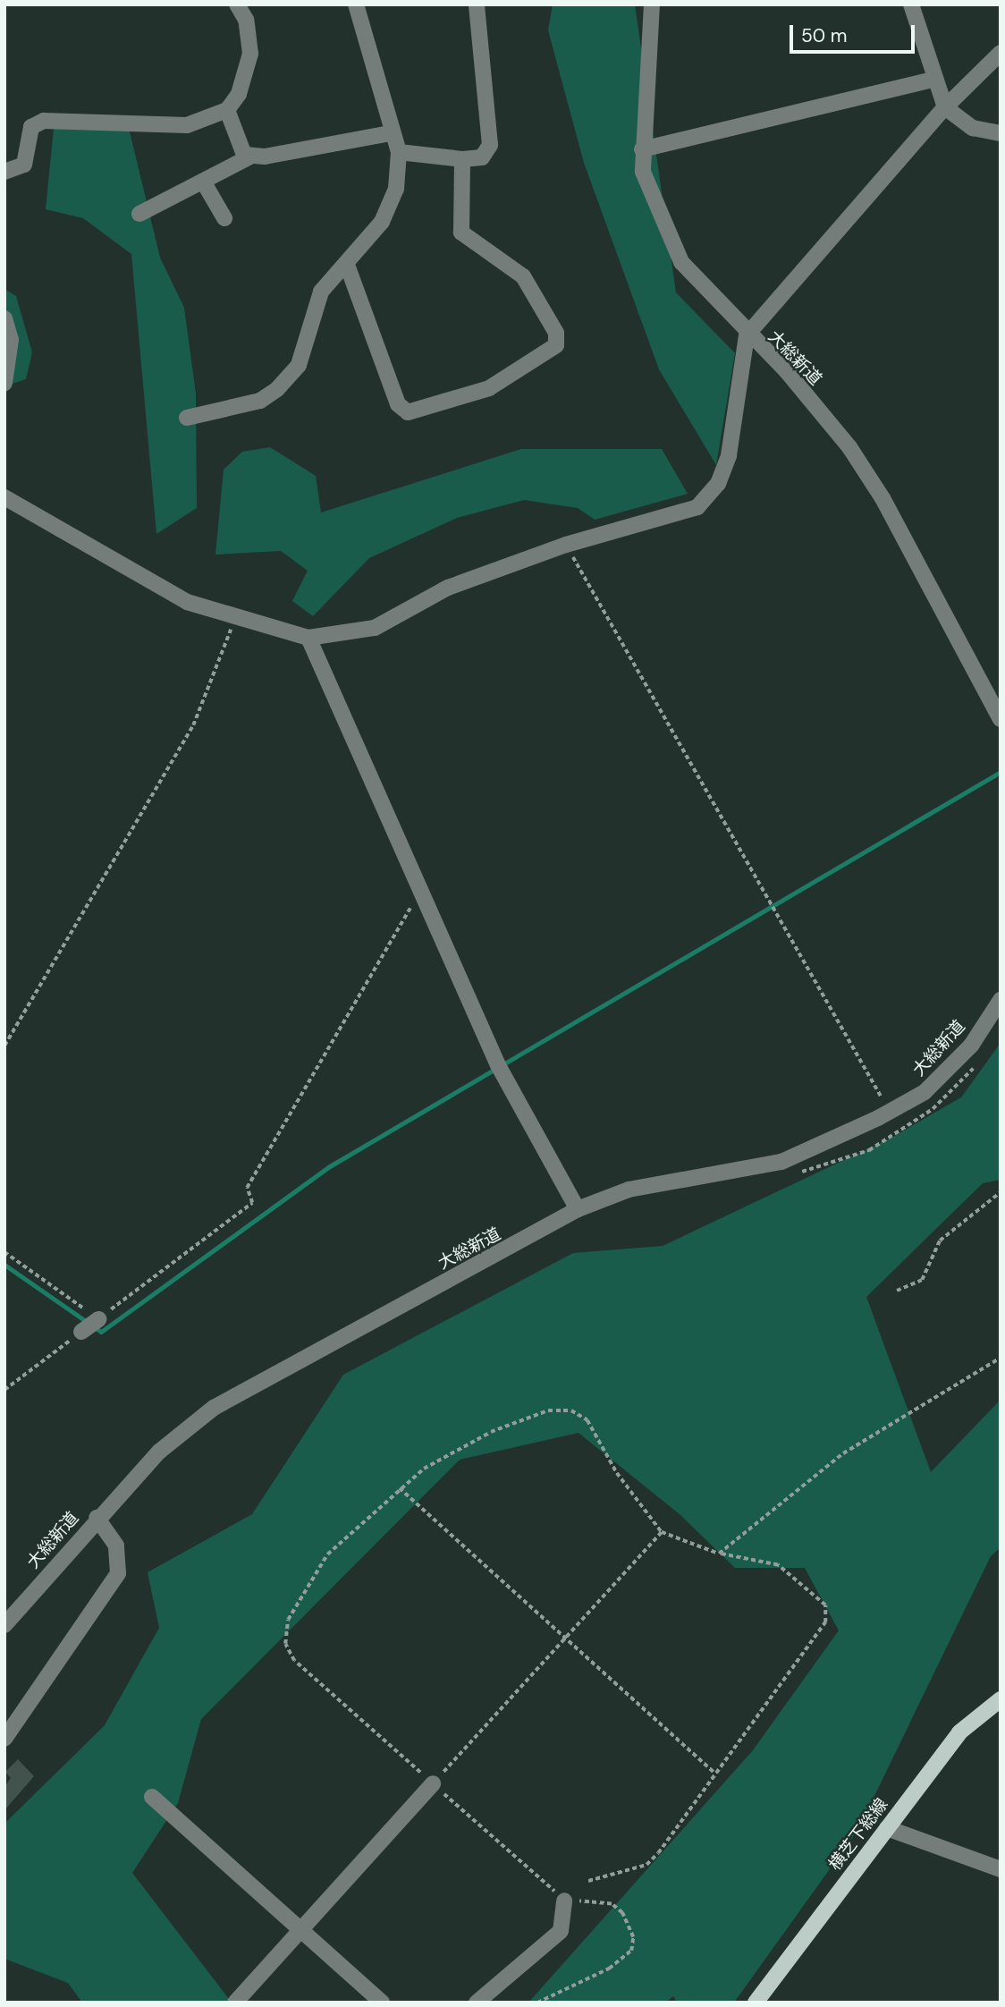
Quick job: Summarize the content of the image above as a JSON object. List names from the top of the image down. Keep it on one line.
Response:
{"streets":{"main road":["横芝下総線"],"street":["大総新道"]},"scale_bar":"50 m"}
